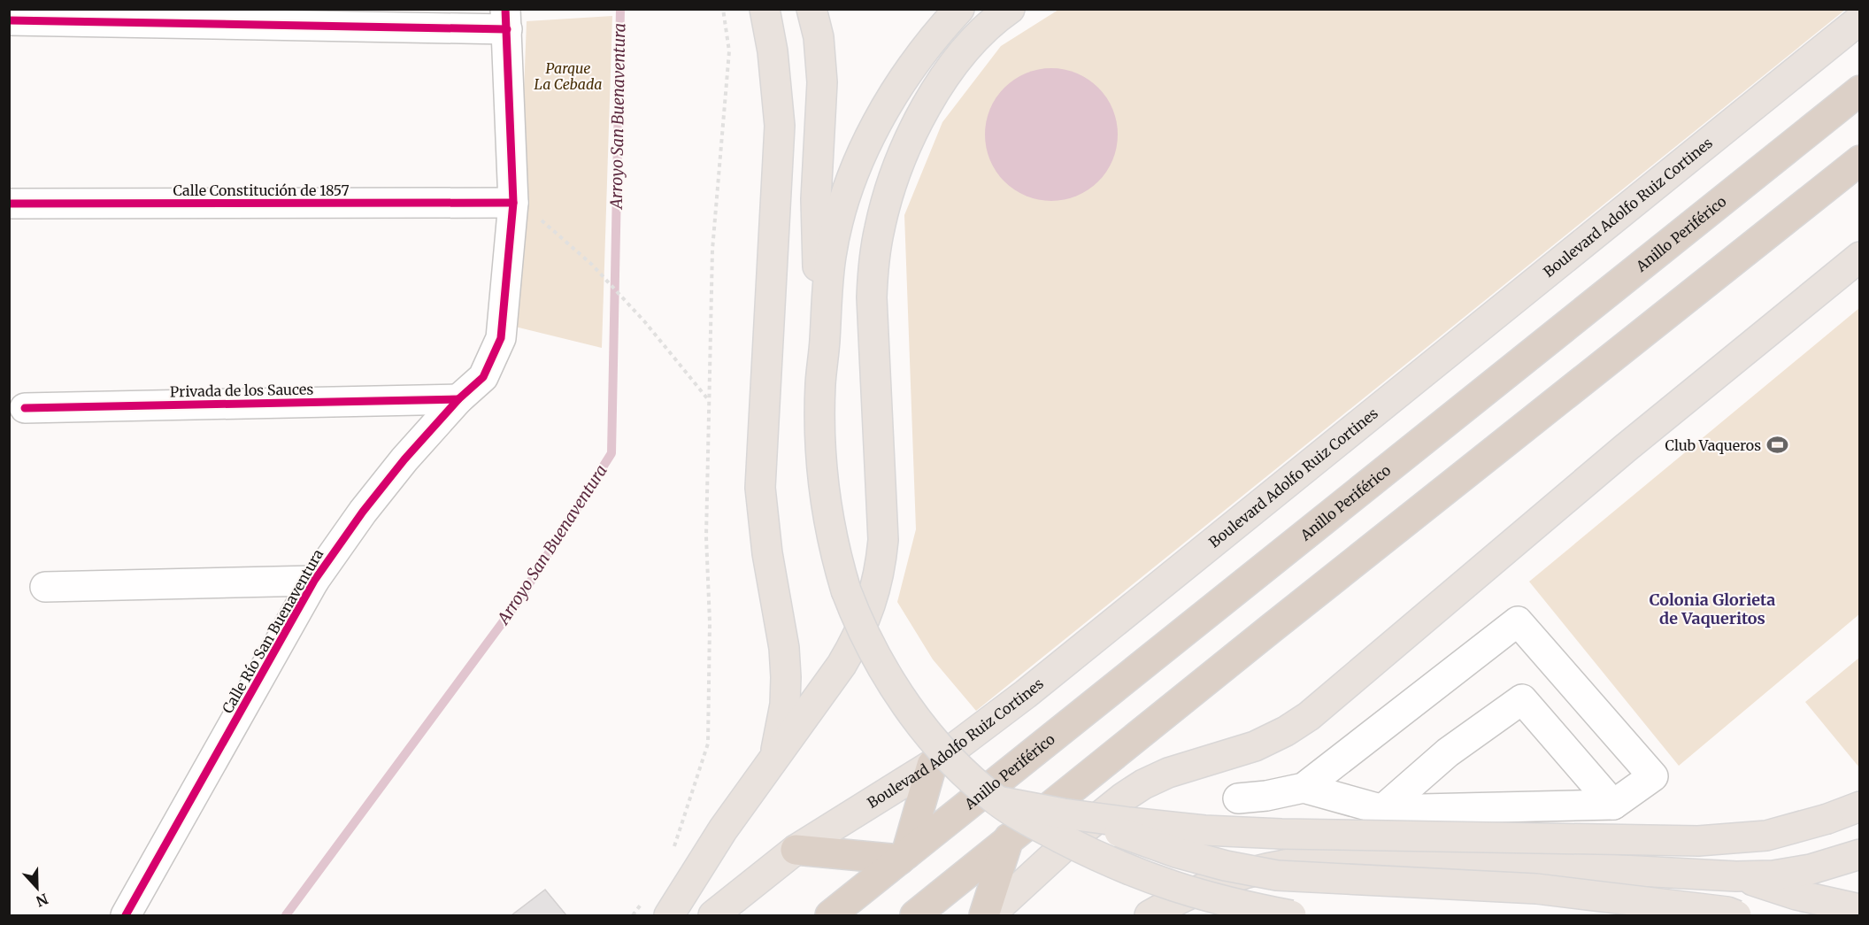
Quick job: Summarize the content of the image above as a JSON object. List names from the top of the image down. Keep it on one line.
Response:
{"streets":{"highway":["Anillo Periférico"],"main road":["Boulevard Adolfo Ruiz Cortines"],"street":["Calle Constitución de 1857","Privada de los Sauces","Calle Río San Buenaventura"]},"crossings":[["Calle Constitución de 1857","Calle Río San Buenaventura"],["Privada de los Sauces","Calle Río San Buenaventura"]],"districts":["Colonia Glorieta de Vaqueritos"],"water":["Arroyo San Buenaventura"],"parks":["Parque La Cebada"],"places":{"sports":["Club Vaqueros"]},"north":"bottom"}
